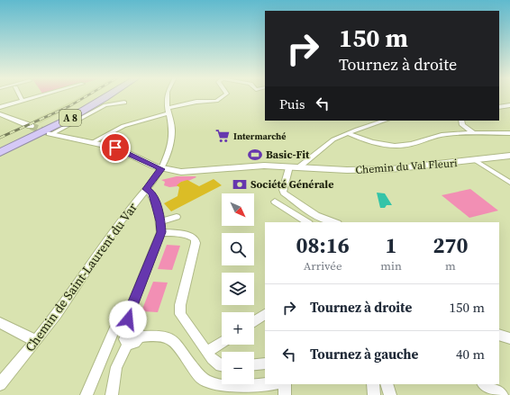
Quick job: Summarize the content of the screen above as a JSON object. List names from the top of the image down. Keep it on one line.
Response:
{"streets":{"highway":["A 8"],"street":["Chemin du Val Fleuri","Chemin de Saint-Laurent du Var"]},"crossings":[["Chemin du Val Fleuri","Chemin de Saint-Laurent du Var"]],"places":{"supermarket":["Intermarché"],"sports":["Basic-Fit"],"bank":["Société Générale"]},"north":"bottom right","page":{"turn":["150 m","Tournez à droite"],"then":"Puis","map_buttons":["+","−"],"eta":["08:16","Arrivée","1","min","270","m"],"list":[{"name":"Tournez à droite","value":"150 m"},{"name":"Tournez à gauche","value":"40 m"}]}}
